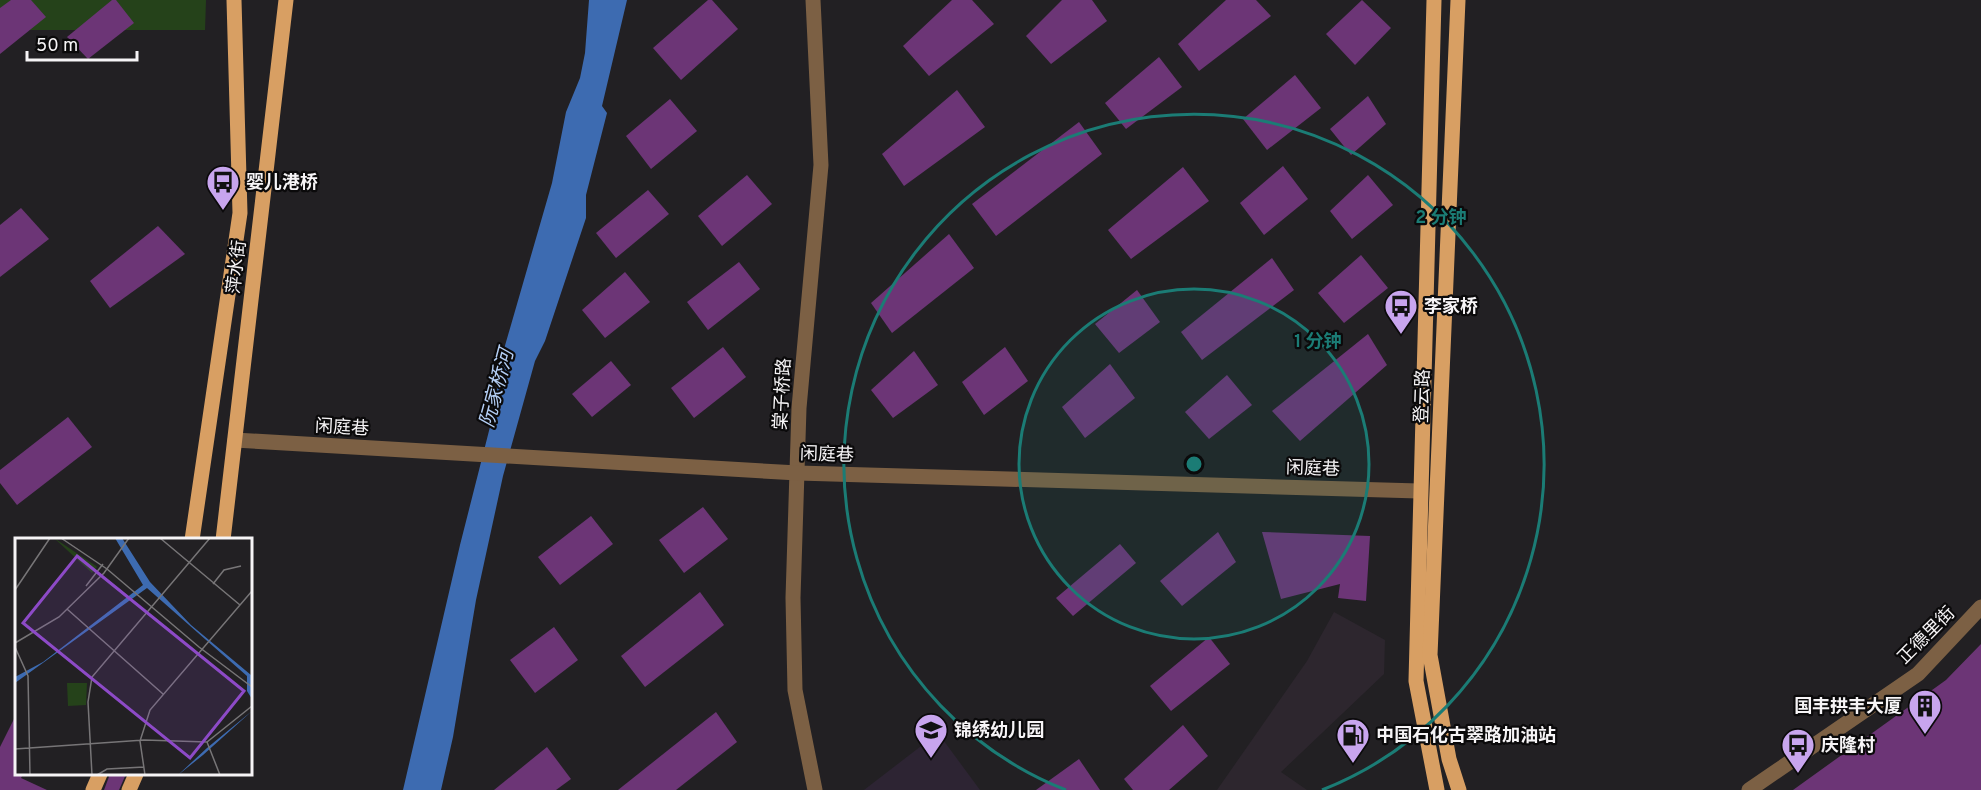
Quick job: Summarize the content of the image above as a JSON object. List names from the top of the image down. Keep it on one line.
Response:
{"streets":{"main road":["萍水街","登云路"],"street":["棠子桥路","闲庭巷","正德里街"]},"crossings":[["萍水街","闲庭巷"],["棠子桥路","闲庭巷"],["登云路","闲庭巷"]],"water":["阮家桥河"],"places":{"bus stop":["婴儿港桥","李家桥","庆隆村"],"building":["国丰·拱丰大厦"],"school or university":["锦绣幼儿园"],"fuel station":["中国石化古翠路加油站"]},"scale_bar":"50 m","rings":["2 分钟","1 分钟"]}
